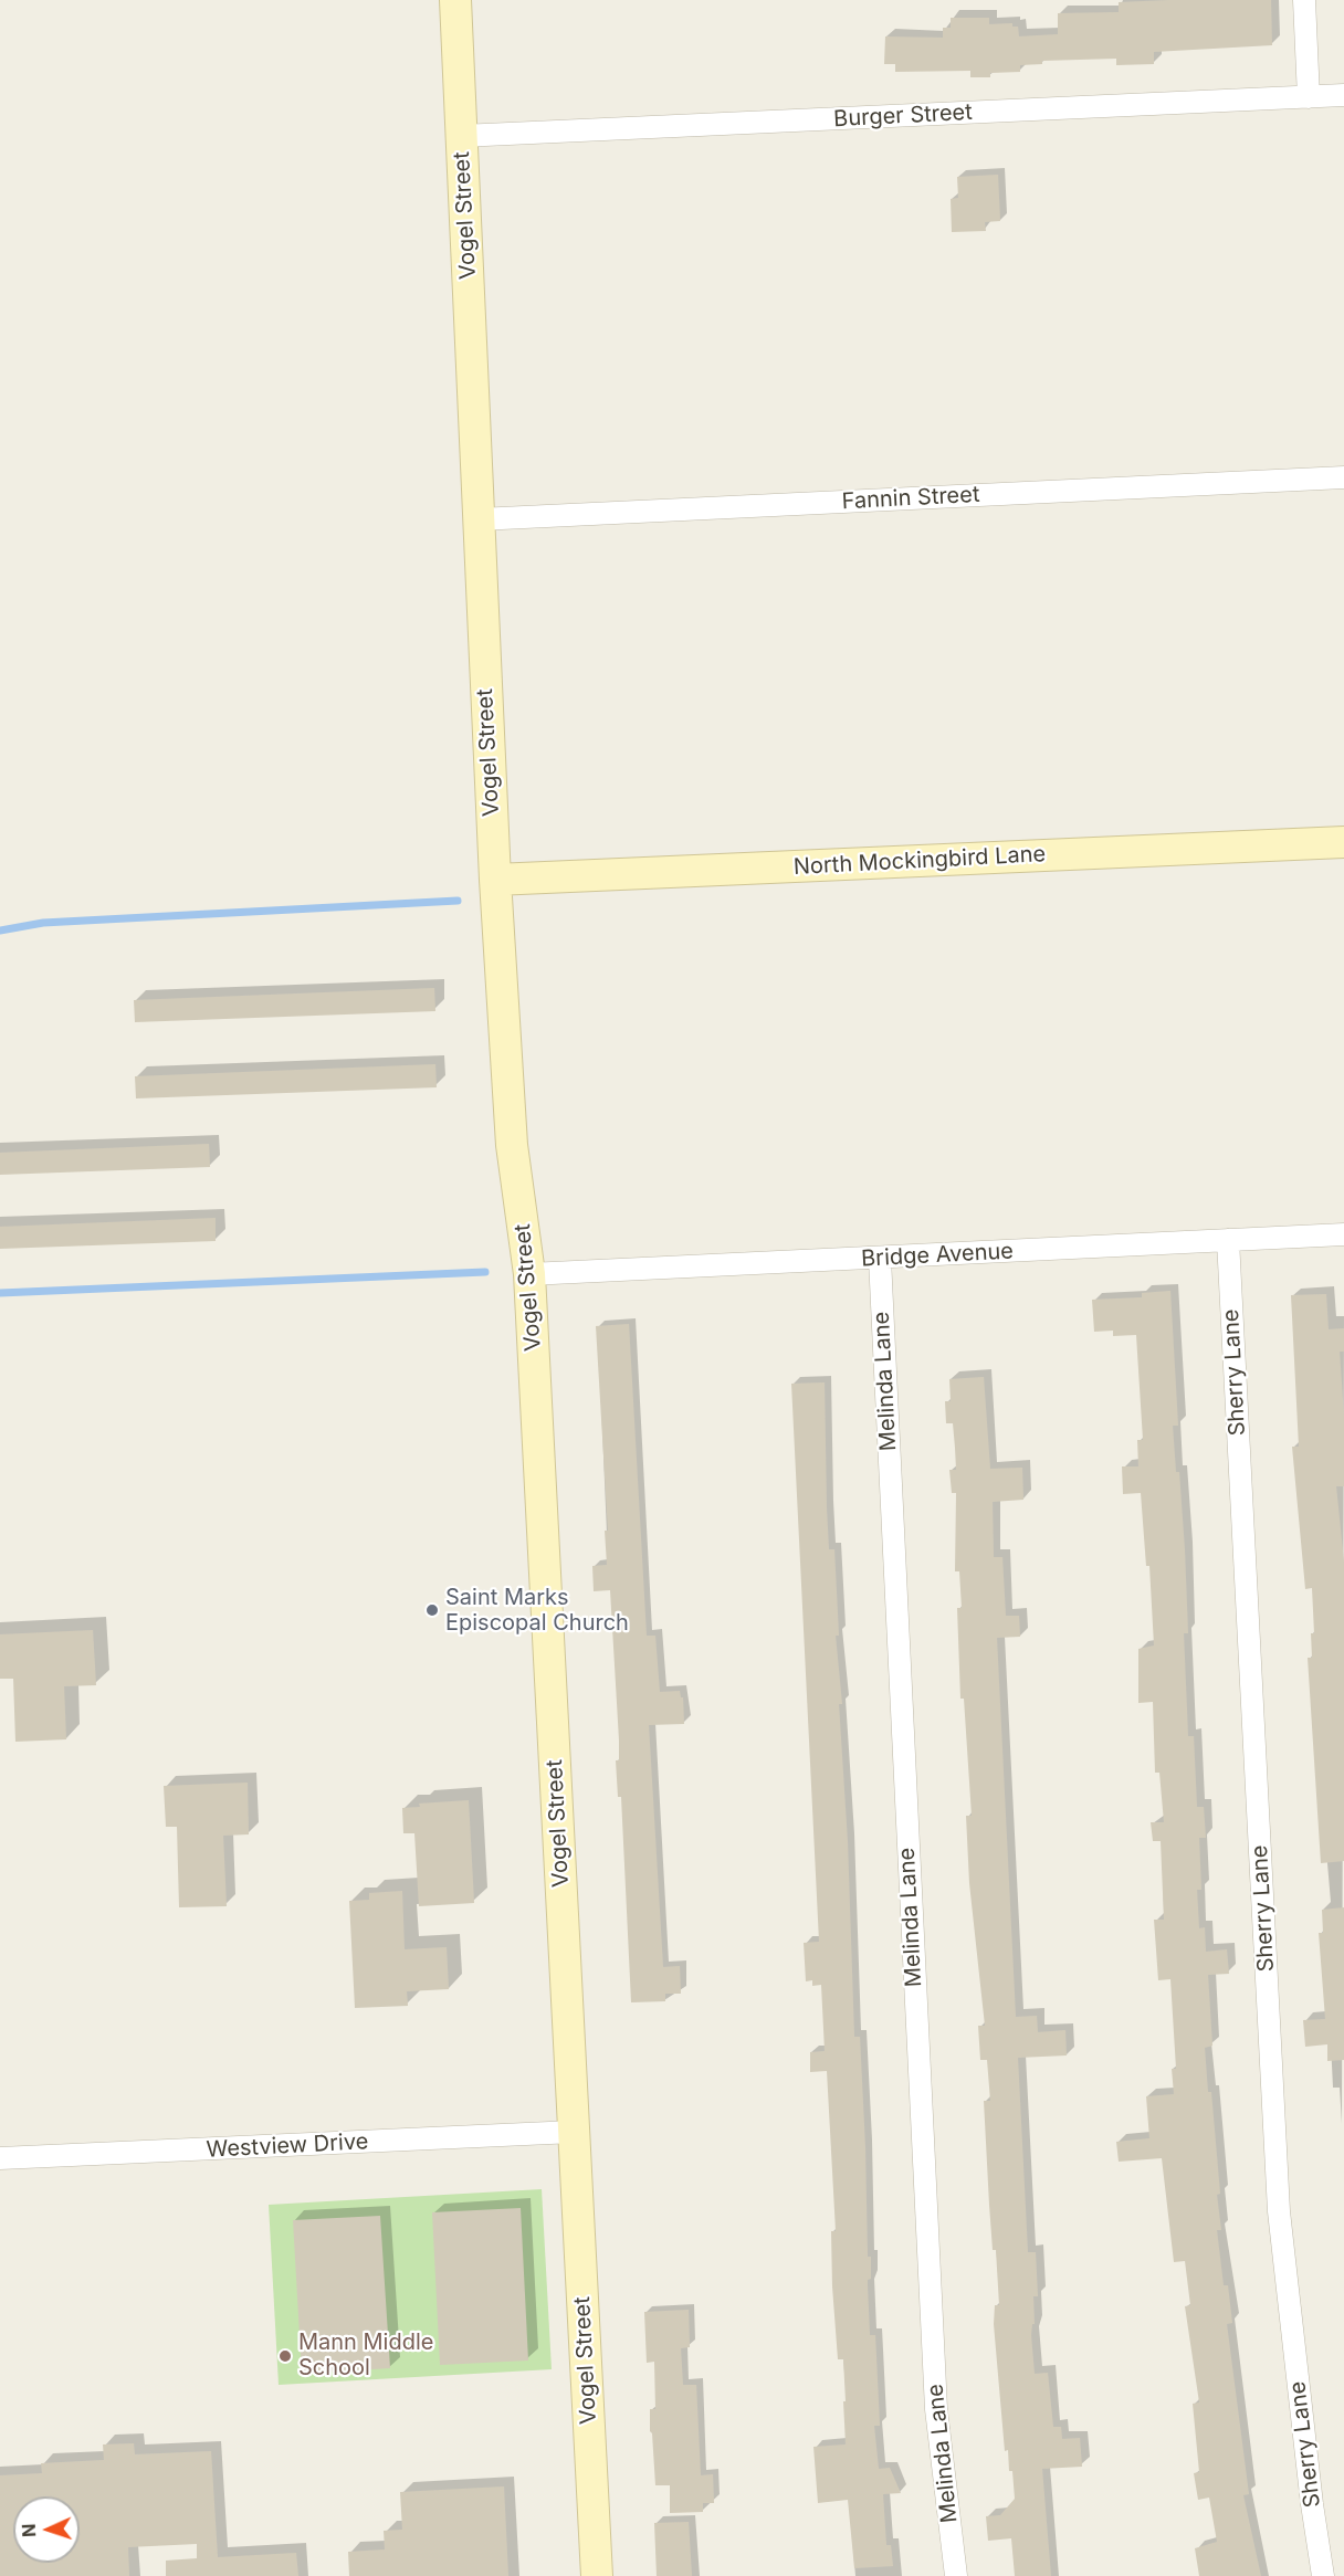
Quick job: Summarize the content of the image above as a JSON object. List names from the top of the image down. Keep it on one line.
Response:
{"streets":{"street":["Burger Street","Vogel Street","Fannin Street","North Mockingbird Lane","Bridge Avenue","Sherry Lane","Melinda Lane","Westview Drive"]},"crossings":[["Burger Street","Vogel Street"],["Vogel Street","Fannin Street"],["Vogel Street","North Mockingbird Lane"],["Vogel Street","Bridge Avenue"],["Vogel Street","Westview Drive"],["Bridge Avenue","Sherry Lane"],["Bridge Avenue","Melinda Lane"]],"places":["Saint Marks Episcopal Church","Mann Middle School"],"north":"left"}
